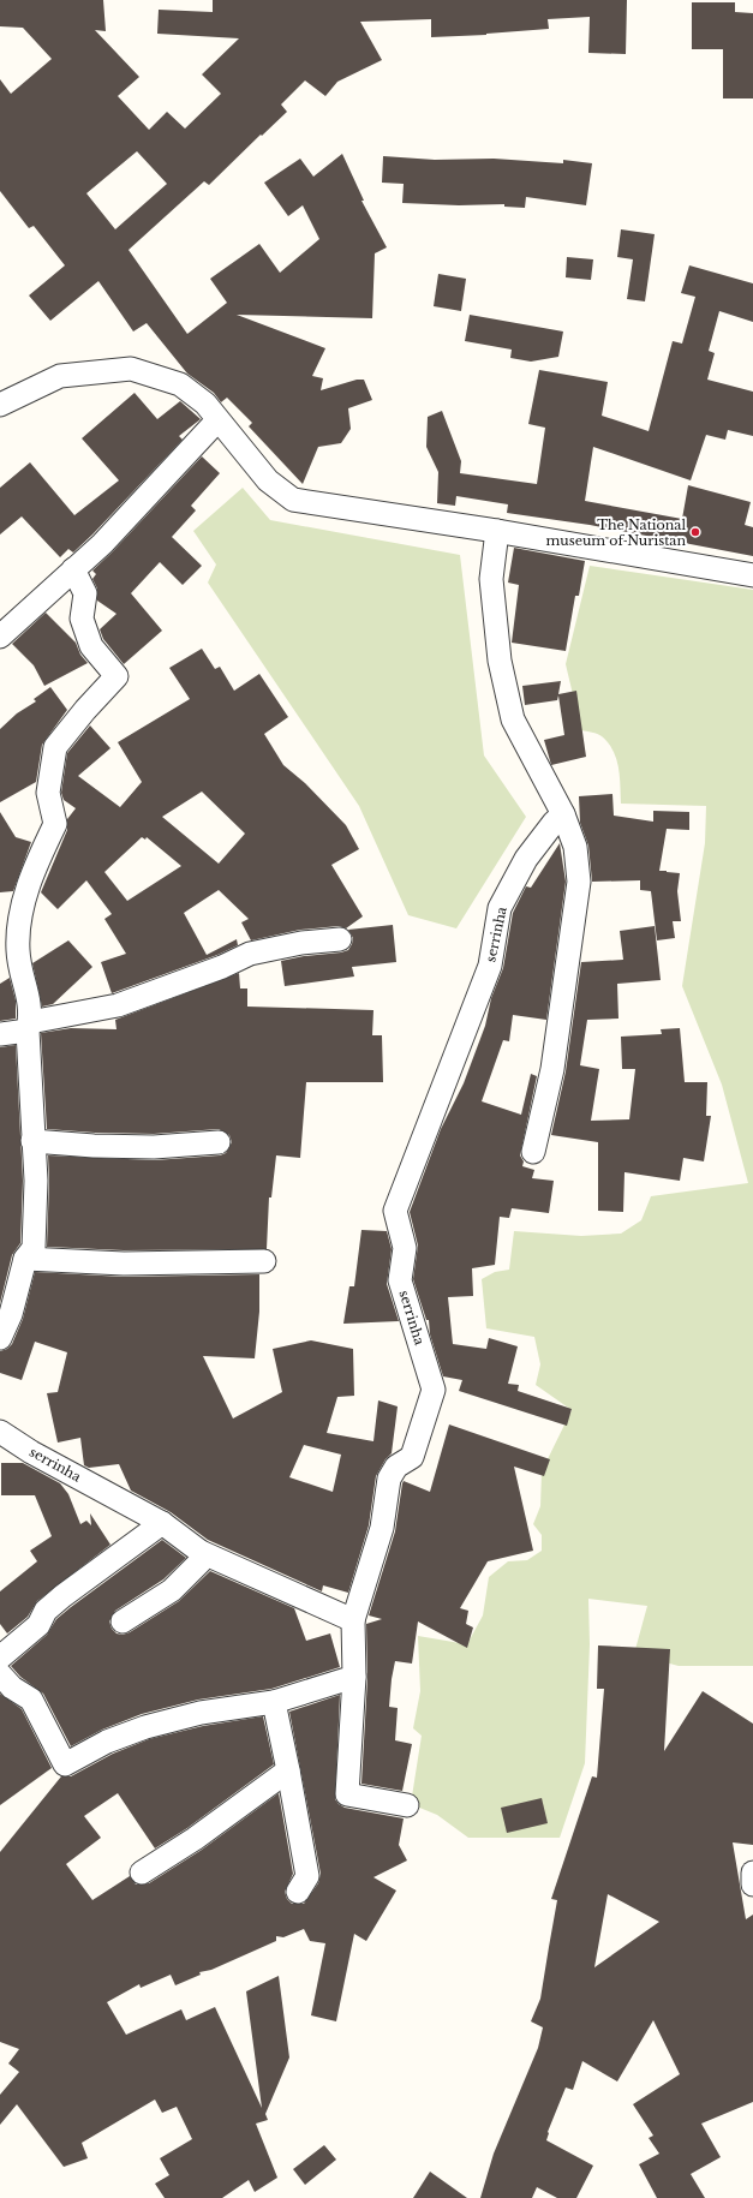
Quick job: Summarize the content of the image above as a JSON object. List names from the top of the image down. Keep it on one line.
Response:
{"streets":{"street":["serrinha"]},"places":["The National museum of Nuristan"]}
